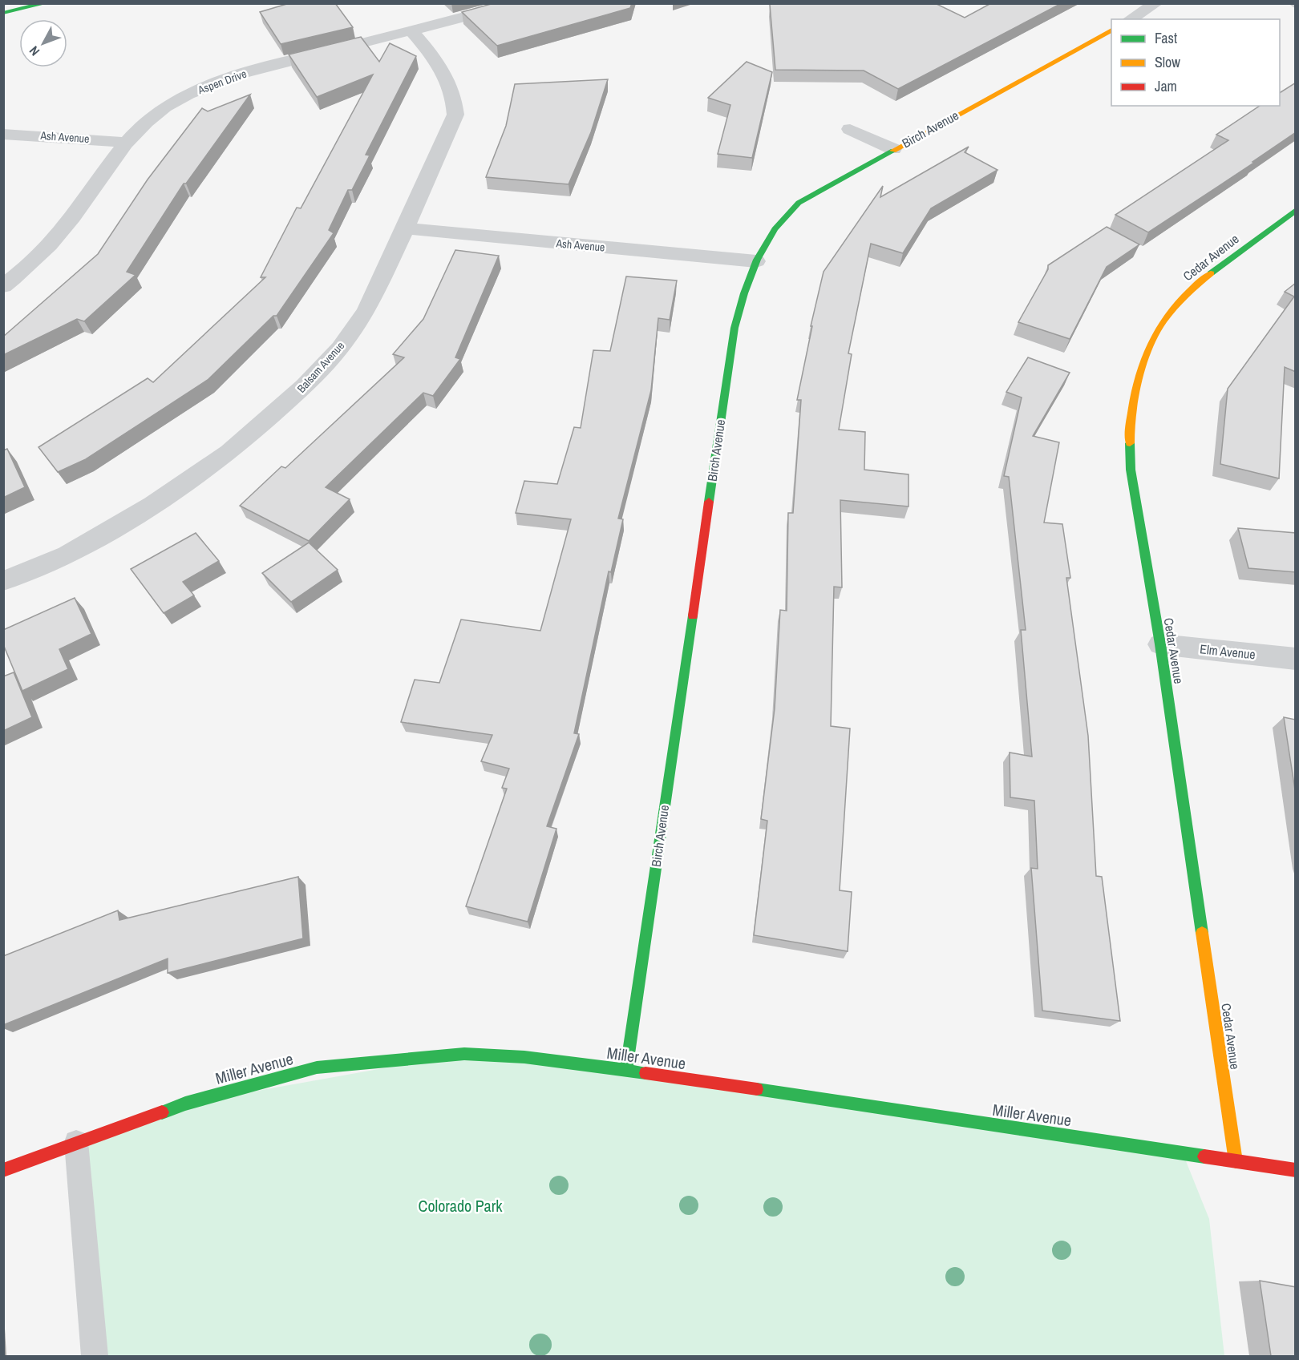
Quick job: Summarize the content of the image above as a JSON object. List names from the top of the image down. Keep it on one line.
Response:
{"streets":{"street":["Aspen Drive","Birch Avenue","Ash Avenue","Cedar Avenue","Balsam Avenue","Elm Avenue","Miller Avenue"]},"crossings":[["Aspen Drive","Ash Avenue"],["Aspen Drive","Balsam Avenue"],["Birch Avenue","Ash Avenue"],["Birch Avenue","Miller Avenue"],["Ash Avenue","Balsam Avenue"],["Cedar Avenue","Elm Avenue"],["Cedar Avenue","Miller Avenue"]],"parks":["Colorado Park"],"legend":["Fast","Slow","Jam"],"north":"bottom left"}
